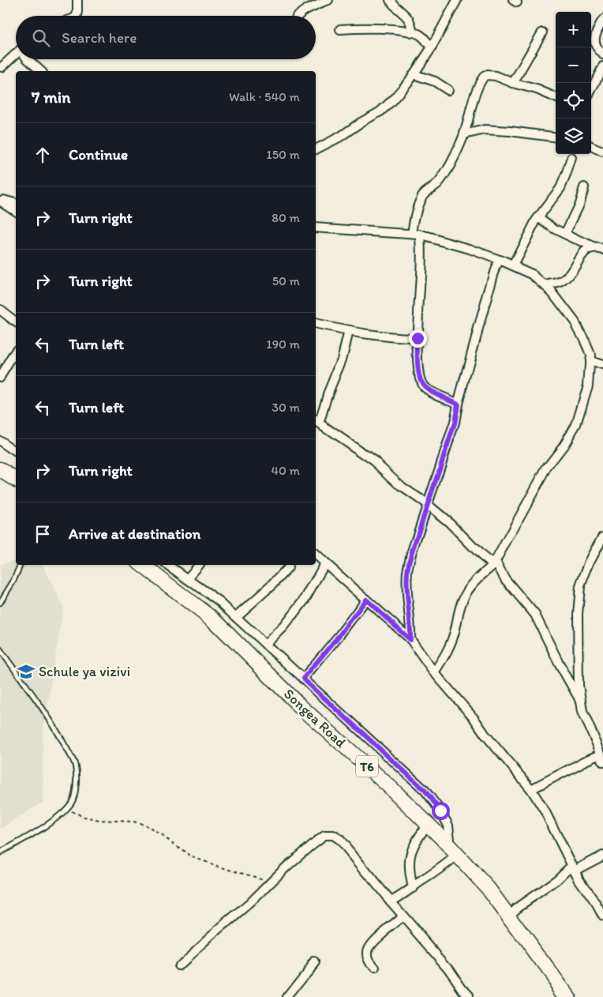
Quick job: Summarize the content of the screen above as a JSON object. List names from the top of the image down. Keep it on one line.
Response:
{"streets":{"highway":["Songea Road","T6"]},"places":{"school or university":["Schule ya vizivi"]},"page":{"map_buttons":["+","−"],"search":"Search here","heading":["7 min","Walk · 540 m"],"list":[["Continue","150 m"],["Turn right","80 m"],["Turn right","50 m"],["Turn left","190 m"],["Turn left","30 m"],["Turn right","40 m"],"Arrive at destination"]}}
